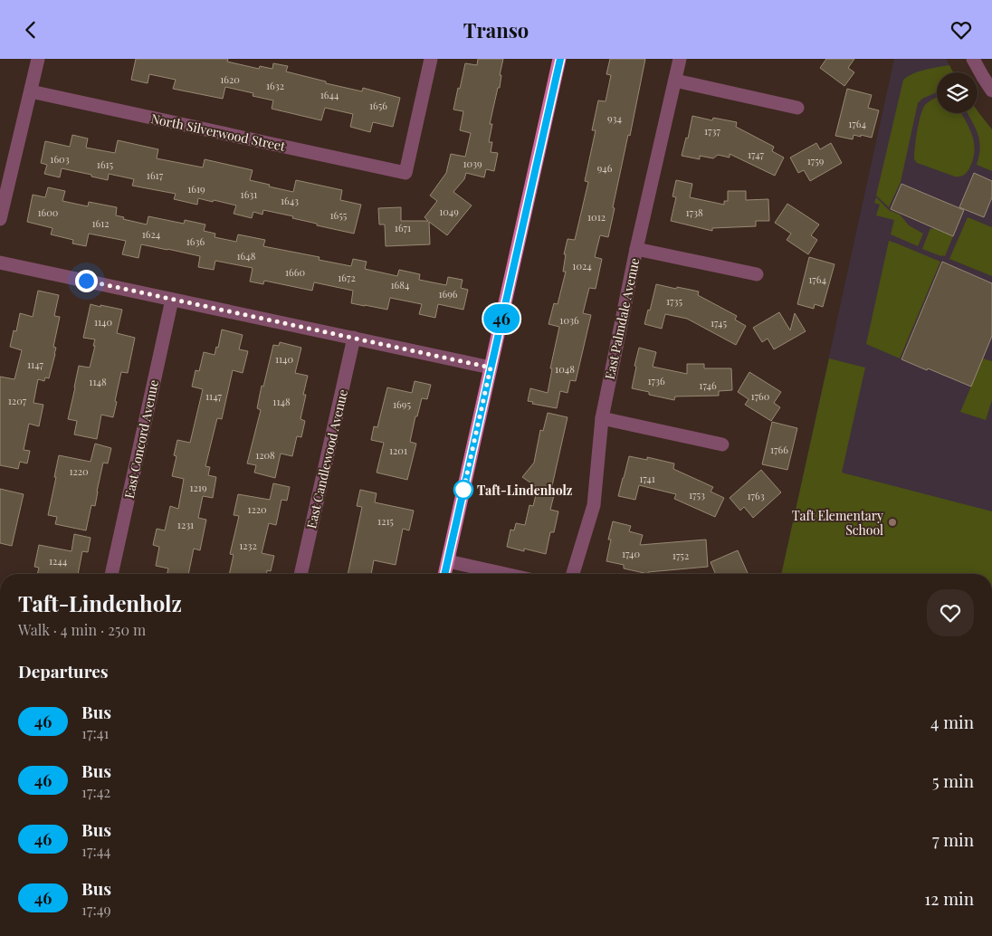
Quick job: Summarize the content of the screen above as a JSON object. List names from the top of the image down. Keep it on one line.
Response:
{"streets":{"street":["North Silverwood Street","East Palmdale Avenue","East Concord Avenue","East Candlewood Avenue"]},"places":["Taft-Lindenholz","Taft Elementary School"],"lines":["bus line 46"],"house_numbers":["1620","1632","1644","1656","934","1764","1737","1747","1603","1759","1039","1615","946","1617","1619","1631","1643","1049","1600","1738","1655","1012","1612","1671","1624","1636","1648","1024","1660","1672","1764","1684","1696","1735","1036","1140","1745","1140","1147","1048","1736","1148","1746","1147","1760","1207","1148","1695","1766","1201","1208","1220","1741","1219","1753","1763","1220","1215","1231","1232","1740","1752","1244"],"page":{"header":"Transo","on_map":"46","heading":[["Taft-Lindenholz","Walk · 4 min · 250 m"],"Departures"],"list":[{"mark":"46","name":"Bus","note":"17:41","value":"4 min"},{"mark":"46","name":"Bus","note":"17:42","value":"5 min"},{"mark":"46","name":"Bus","note":"17:44","value":"7 min"},{"mark":"46","name":"Bus","note":"17:49","value":"12 min"}]}}
